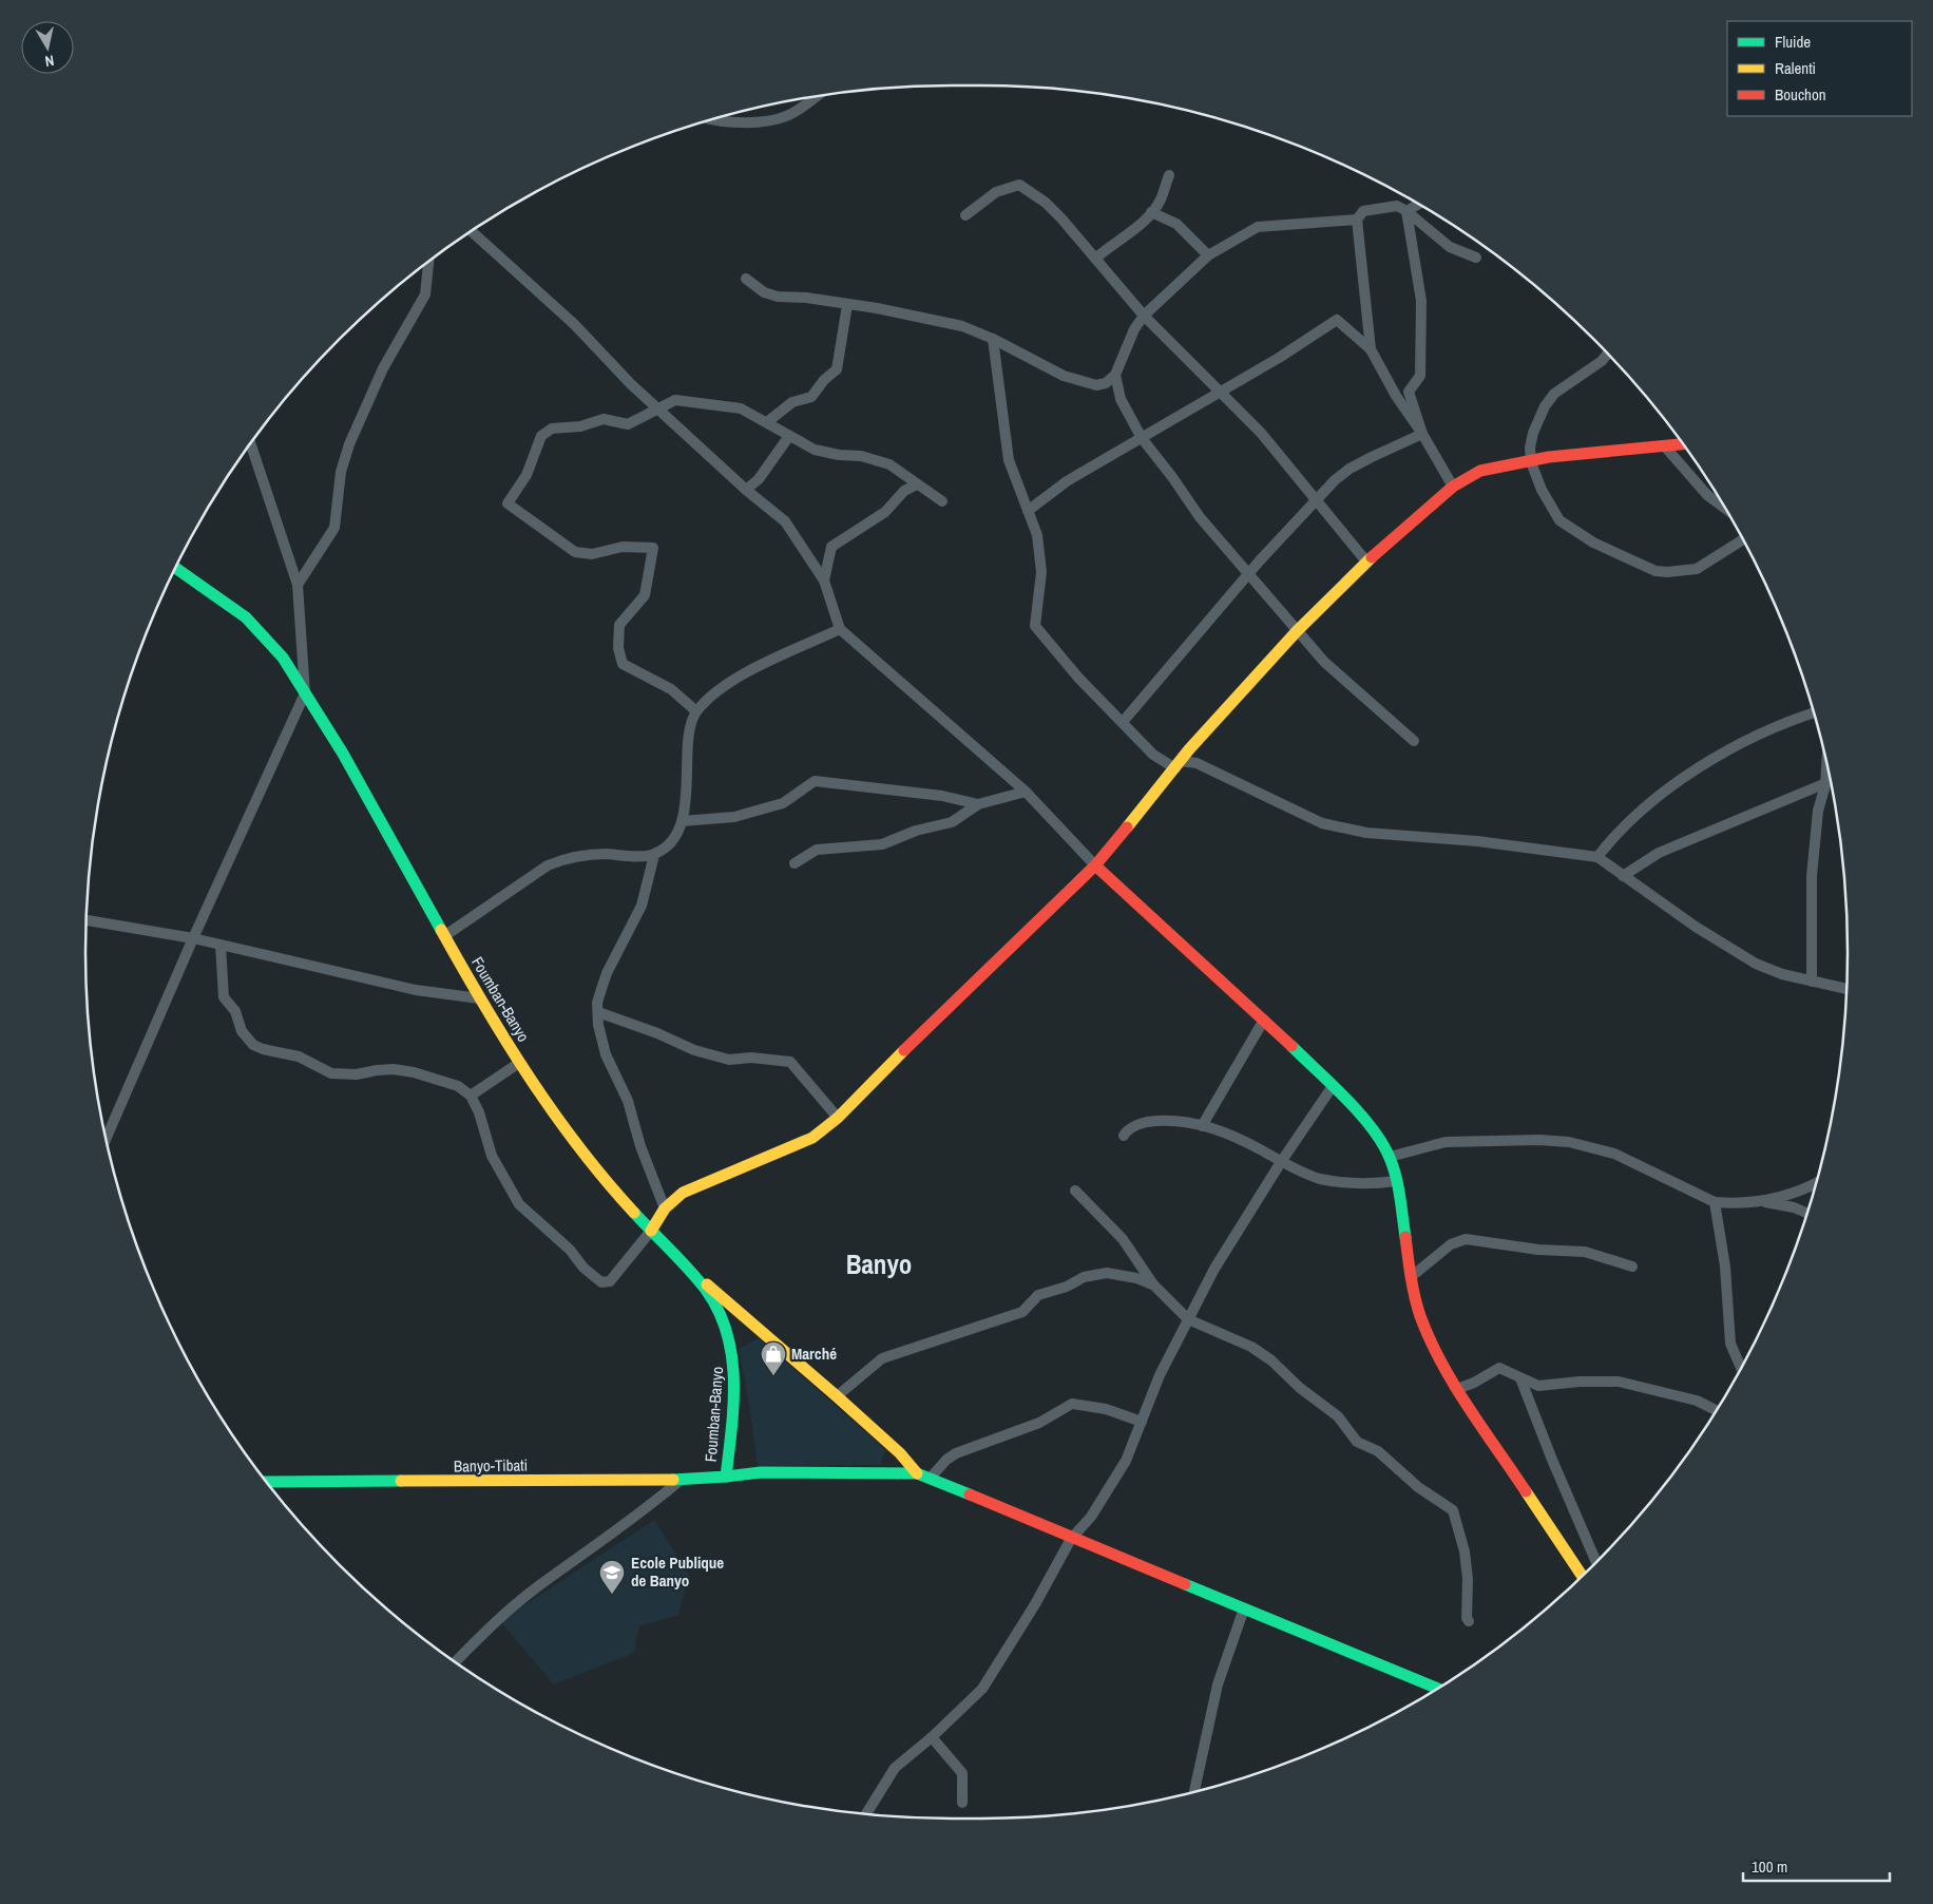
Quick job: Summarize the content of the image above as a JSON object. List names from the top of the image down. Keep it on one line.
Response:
{"streets":{"main road":["Foumban-Banyo","Banyo-Tibati"]},"crossings":[["Foumban-Banyo","Banyo-Tibati"]],"districts":["Banyo"],"places":{"shop":["Marché"],"school or university":["Ecole Publique de Banyo"]},"legend":["Fluide","Ralenti","Bouchon"],"scale_bar":"100 m","north":"bottom"}
